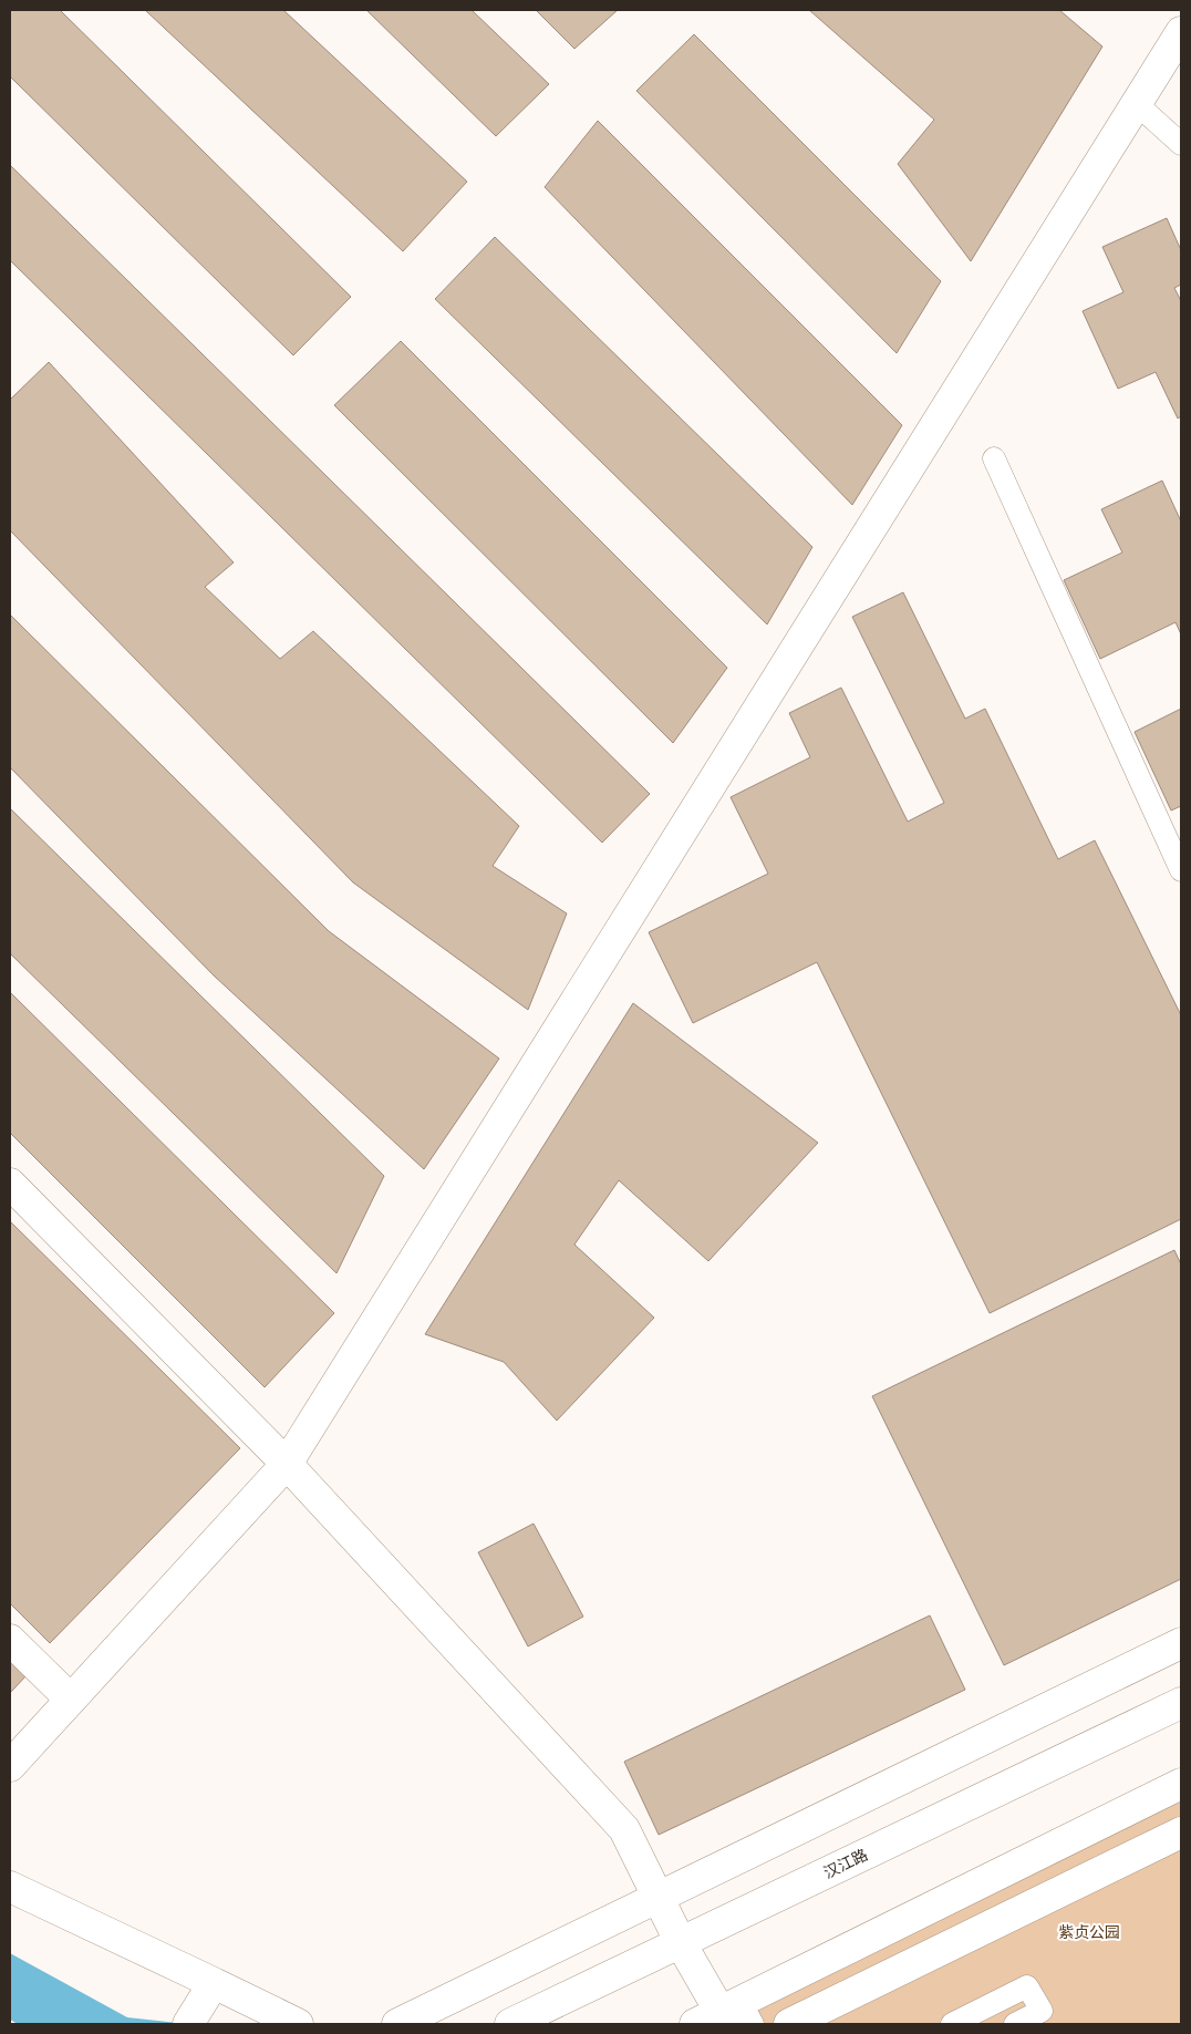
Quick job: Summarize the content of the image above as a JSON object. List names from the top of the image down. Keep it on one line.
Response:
{"streets":{"street":["汉江路"]},"parks":["紫贞公园"]}
